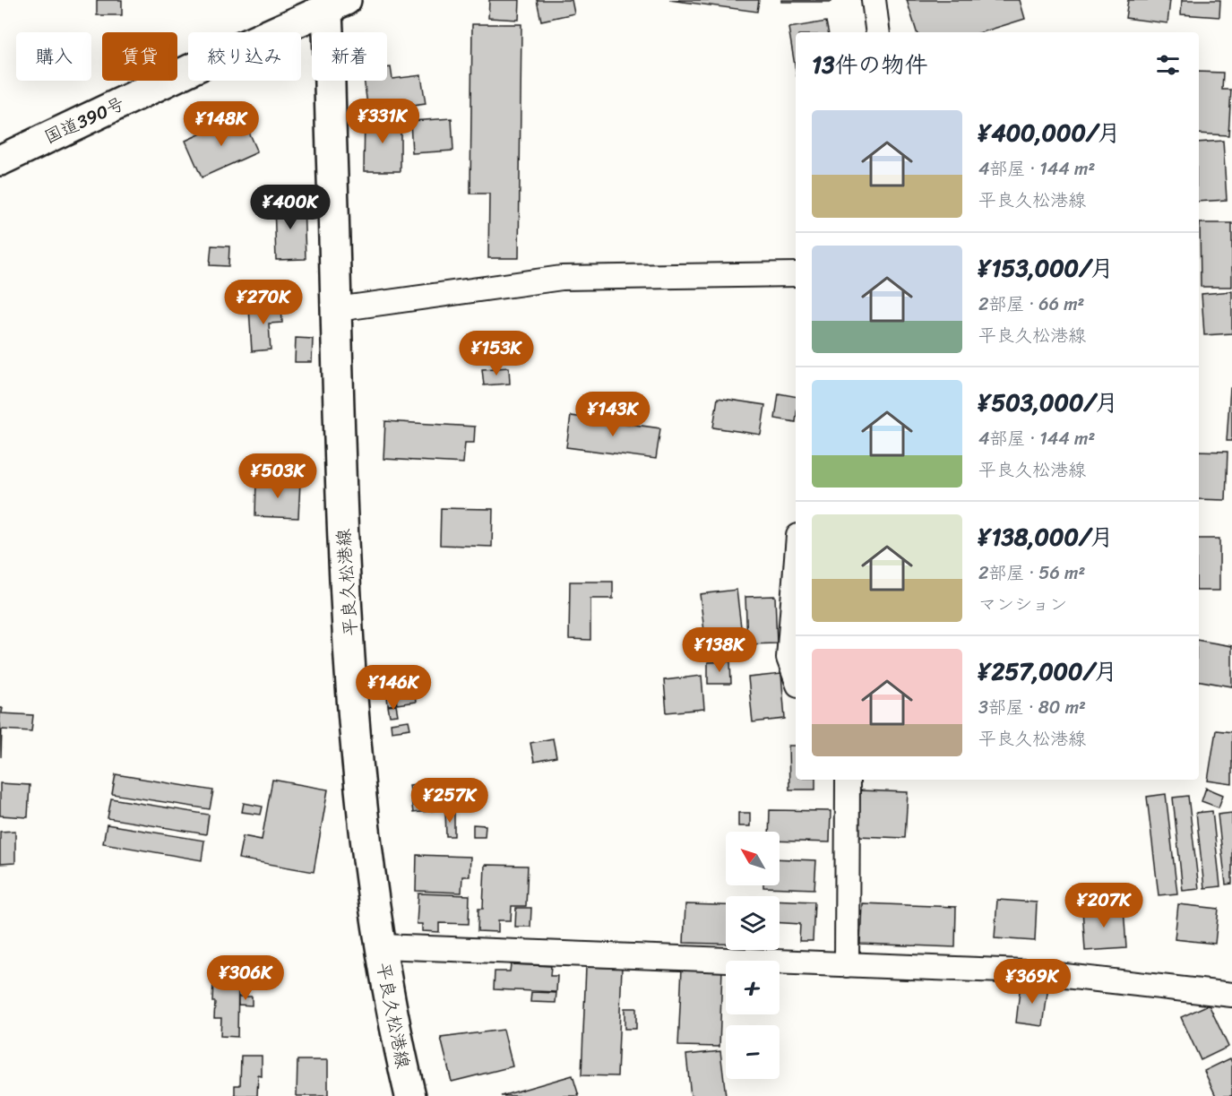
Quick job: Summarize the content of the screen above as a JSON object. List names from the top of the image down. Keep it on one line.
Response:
{"streets":{"main road":["国道390号","平良久松港線"]},"crossings":[["国道390号","平良久松港線"]],"north":"top left","page":{"chip":["購入","賃貸","絞り込み","新着"],"heading":"13件の物件","list":[{"name":"¥400,000/月","note":"4部屋 · 144 m² · 平良久松港線"},{"name":"¥153,000/月","note":"2部屋 · 66 m² · 平良久松港線"},{"name":"¥503,000/月","note":"4部屋 · 144 m² · 平良久松港線"},{"name":"¥138,000/月","note":"2部屋 · 56 m² · マンション"},{"name":"¥257,000/月","note":"3部屋 · 80 m² · 平良久松港線"}],"price":["¥331K","¥148K","¥400K","¥270K","¥153K","¥143K","¥503K","¥138K","¥146K","¥257K","¥207K","¥306K","¥369K"],"map_buttons":["+","−"]}}
